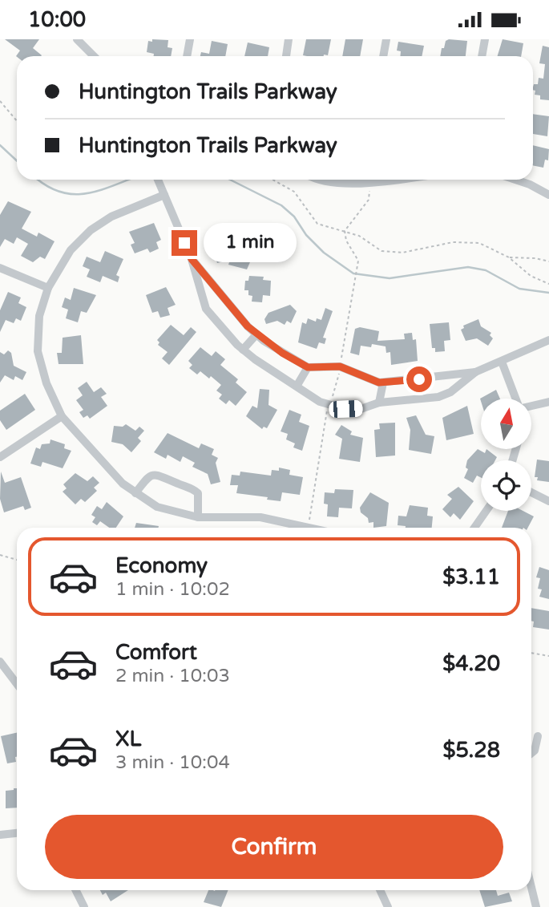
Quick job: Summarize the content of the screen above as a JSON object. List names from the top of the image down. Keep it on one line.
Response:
{"north":"top","page":{"status":"10:00","banner":["Huntington Trails Parkway","Huntington Trails Parkway"],"bubble":"1 min","list":[{"name":"Economy","note":"1 min · 10:02","value":"$3.11"},{"name":"Comfort","note":"2 min · 10:03","value":"$4.20"},{"name":"XL","note":"3 min · 10:04","value":"$5.28"}],"buttons":"Confirm"}}
